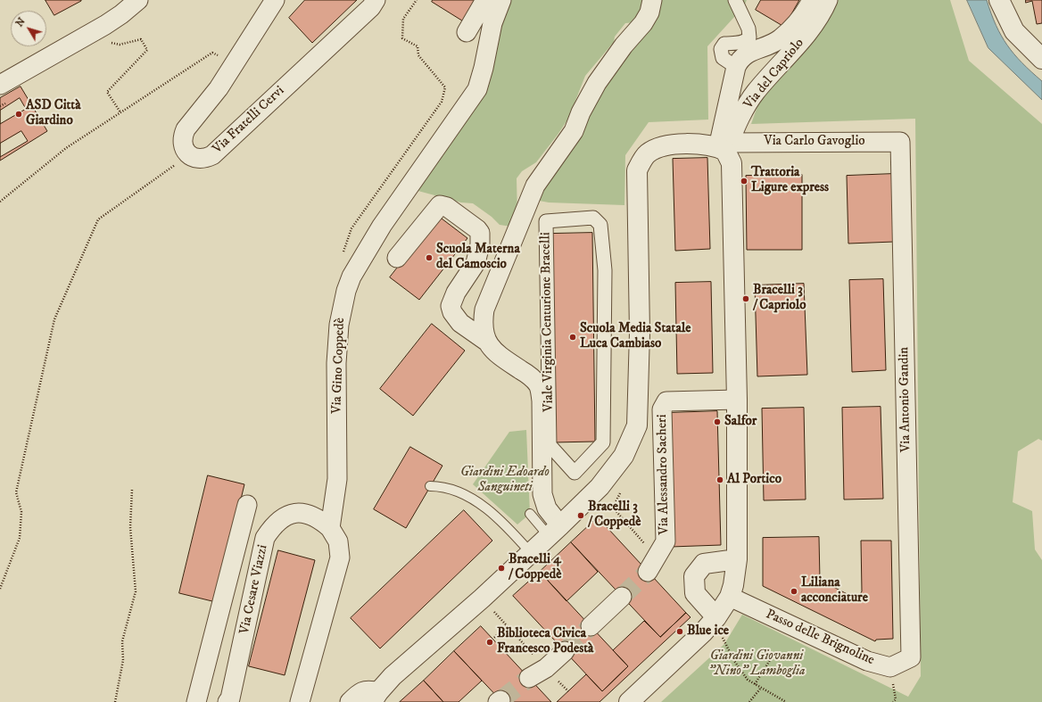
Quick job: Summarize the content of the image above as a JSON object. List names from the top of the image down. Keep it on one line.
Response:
{"streets":{"street":["Via del Capriolo","Via Fratelli Cervi","Via Carlo Gavoglio","Viale Virginia Centurione Bracelli","Via Gino Coppedè","Via Antonio Gandin","Via Alessandro Sacheri","Via Cesare Viazzi","Passo delle Brignoline"]},"crossings":[["Via del Capriolo","Via Carlo Gavoglio"],["Via Carlo Gavoglio","Via Antonio Gandin"],["Via Gino Coppedè","Via Cesare Viazzi"],["Via Antonio Gandin","Passo delle Brignoline"]],"parks":["Giardini Edoardo Sanguineti","Giardini Giovanni \"Nino\" Lamboglia"],"places":["ASD Città Giardino","Trattoria Ligure express","Scuola Materna del Camoscio","Bracelli 3 / Capriolo","Scuola Media Statale Luca Cambiaso","Salfor","Al Portico","Bracelli 3 / Coppedè","Bracelli 4 / Coppedè","Liliana acconciature","Blue ice","Biblioteca Civica Francesco Podestà"],"north":"top left"}
